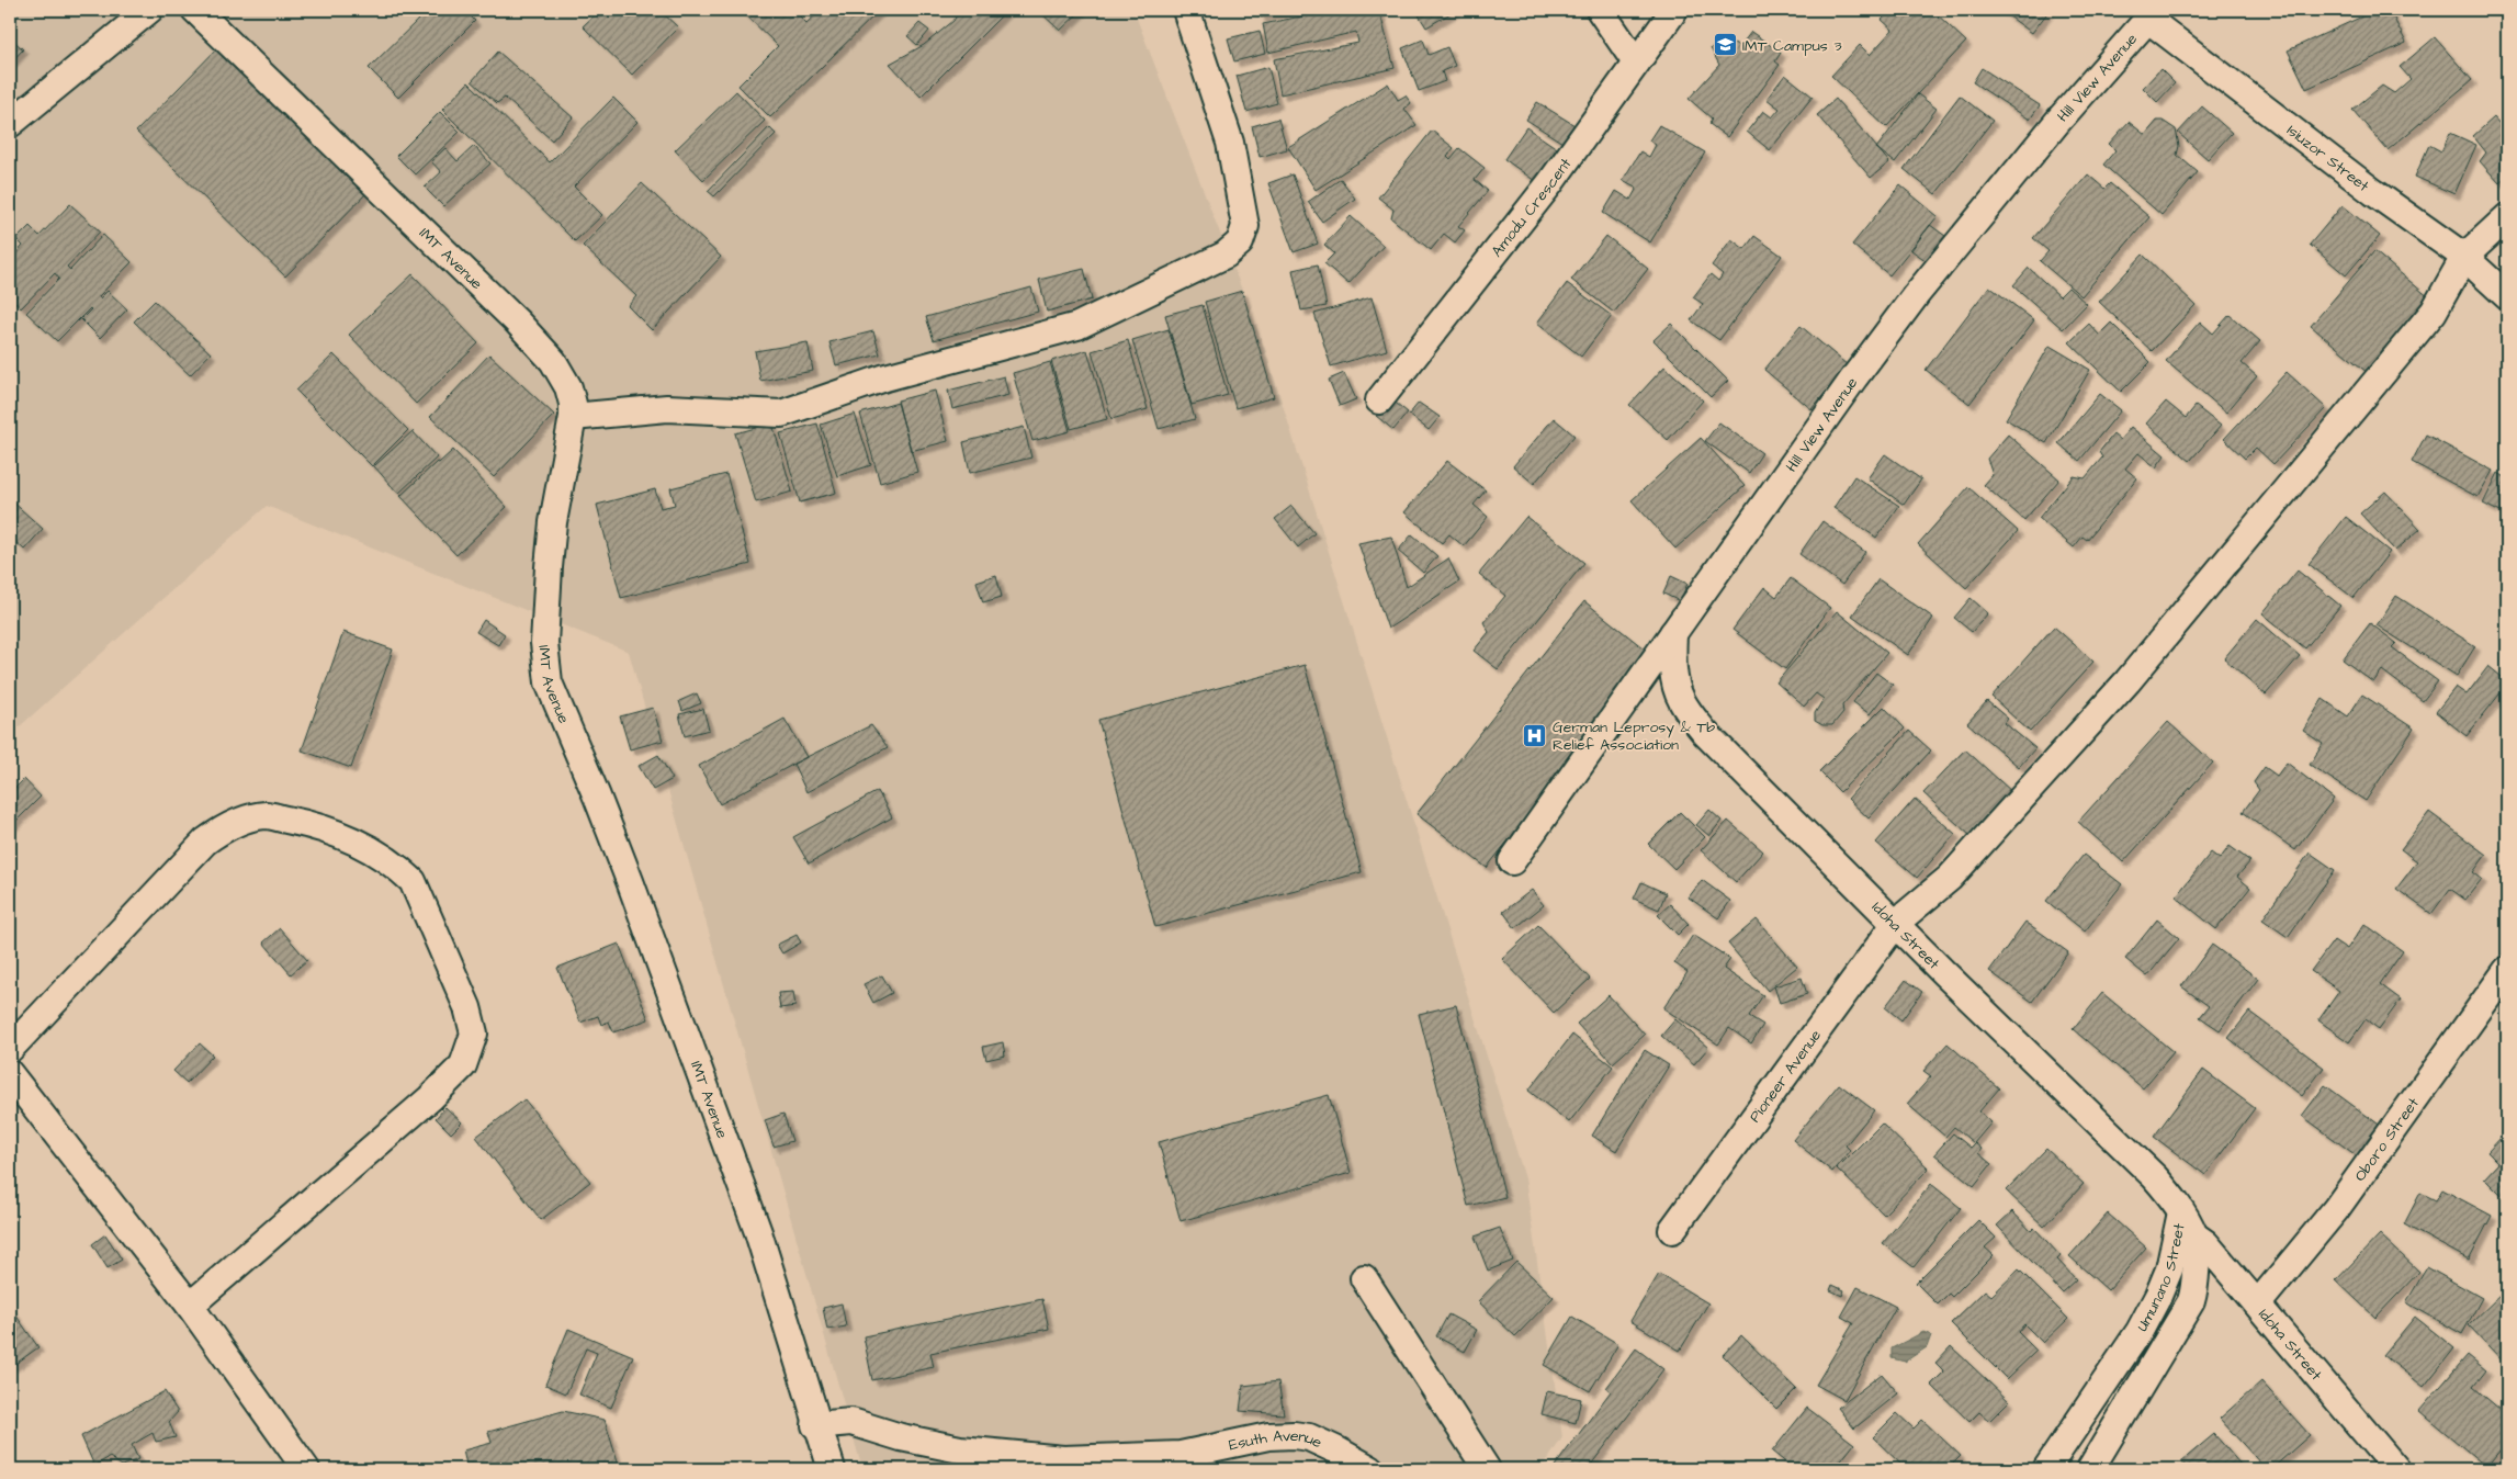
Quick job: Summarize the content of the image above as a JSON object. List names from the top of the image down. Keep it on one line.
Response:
{"streets":{"street":["Hill View Avenue","Isiuzor Street","Amodu Crescent","IMT Avenue","Idoha Street","Pioneer Avenue","Oboro Street","Umunano Street","Esuth Avenue"]},"crossings":[["Hill View Avenue","Isiuzor Street"],["Hill View Avenue","Idoha Street"],["Isiuzor Street","Pioneer Avenue"],["IMT Avenue","Esuth Avenue"],["Idoha Street","Pioneer Avenue"],["Idoha Street","Oboro Street"],["Idoha Street","Umunano Street"]],"places":{"school or university":["IMT Campus 3"],"hospital":["German Leprosy & Tb Relief Association"]}}
